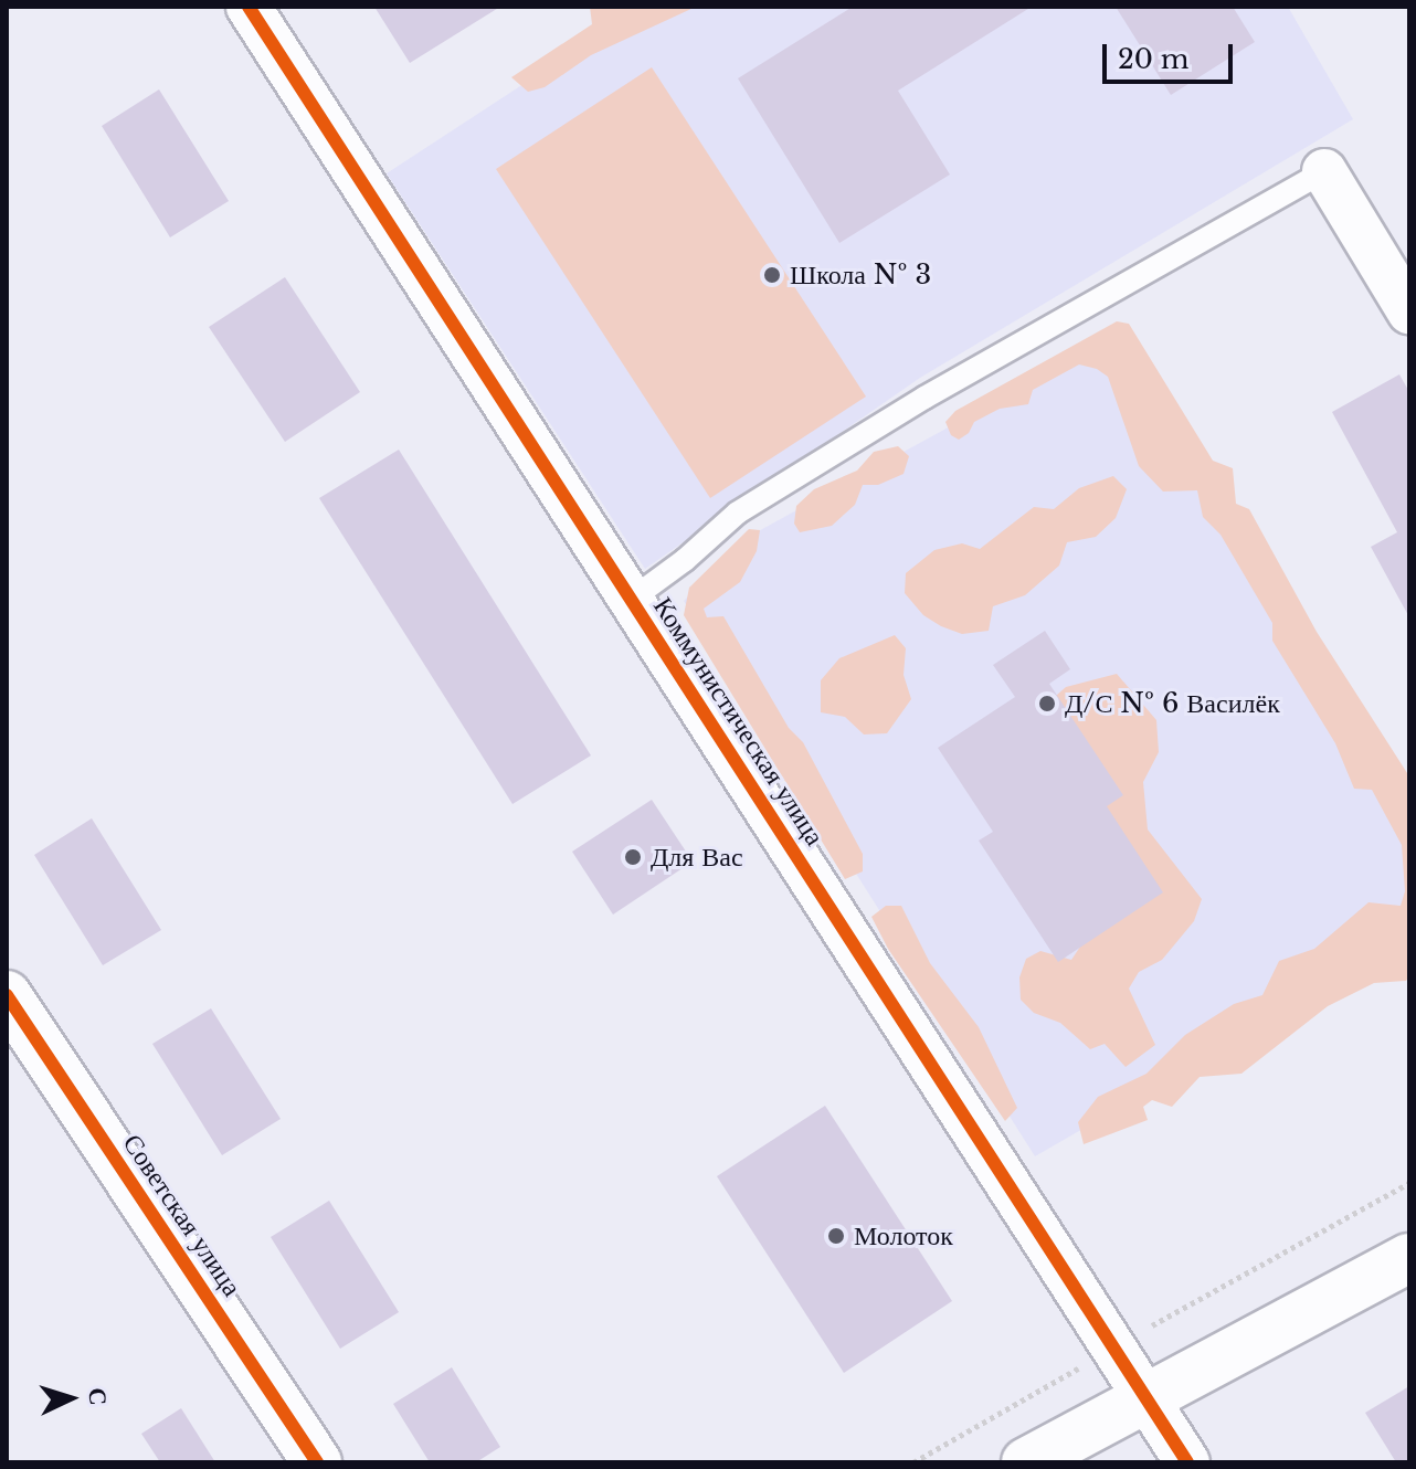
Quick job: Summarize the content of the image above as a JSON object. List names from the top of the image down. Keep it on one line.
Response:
{"streets":{"street":["Коммунистическая улица","Советская улица"]},"places":["Школа № 3","Д/С № 6 Василёк","Для Вас","Молоток"],"scale_bar":"20 m","north":"right"}
